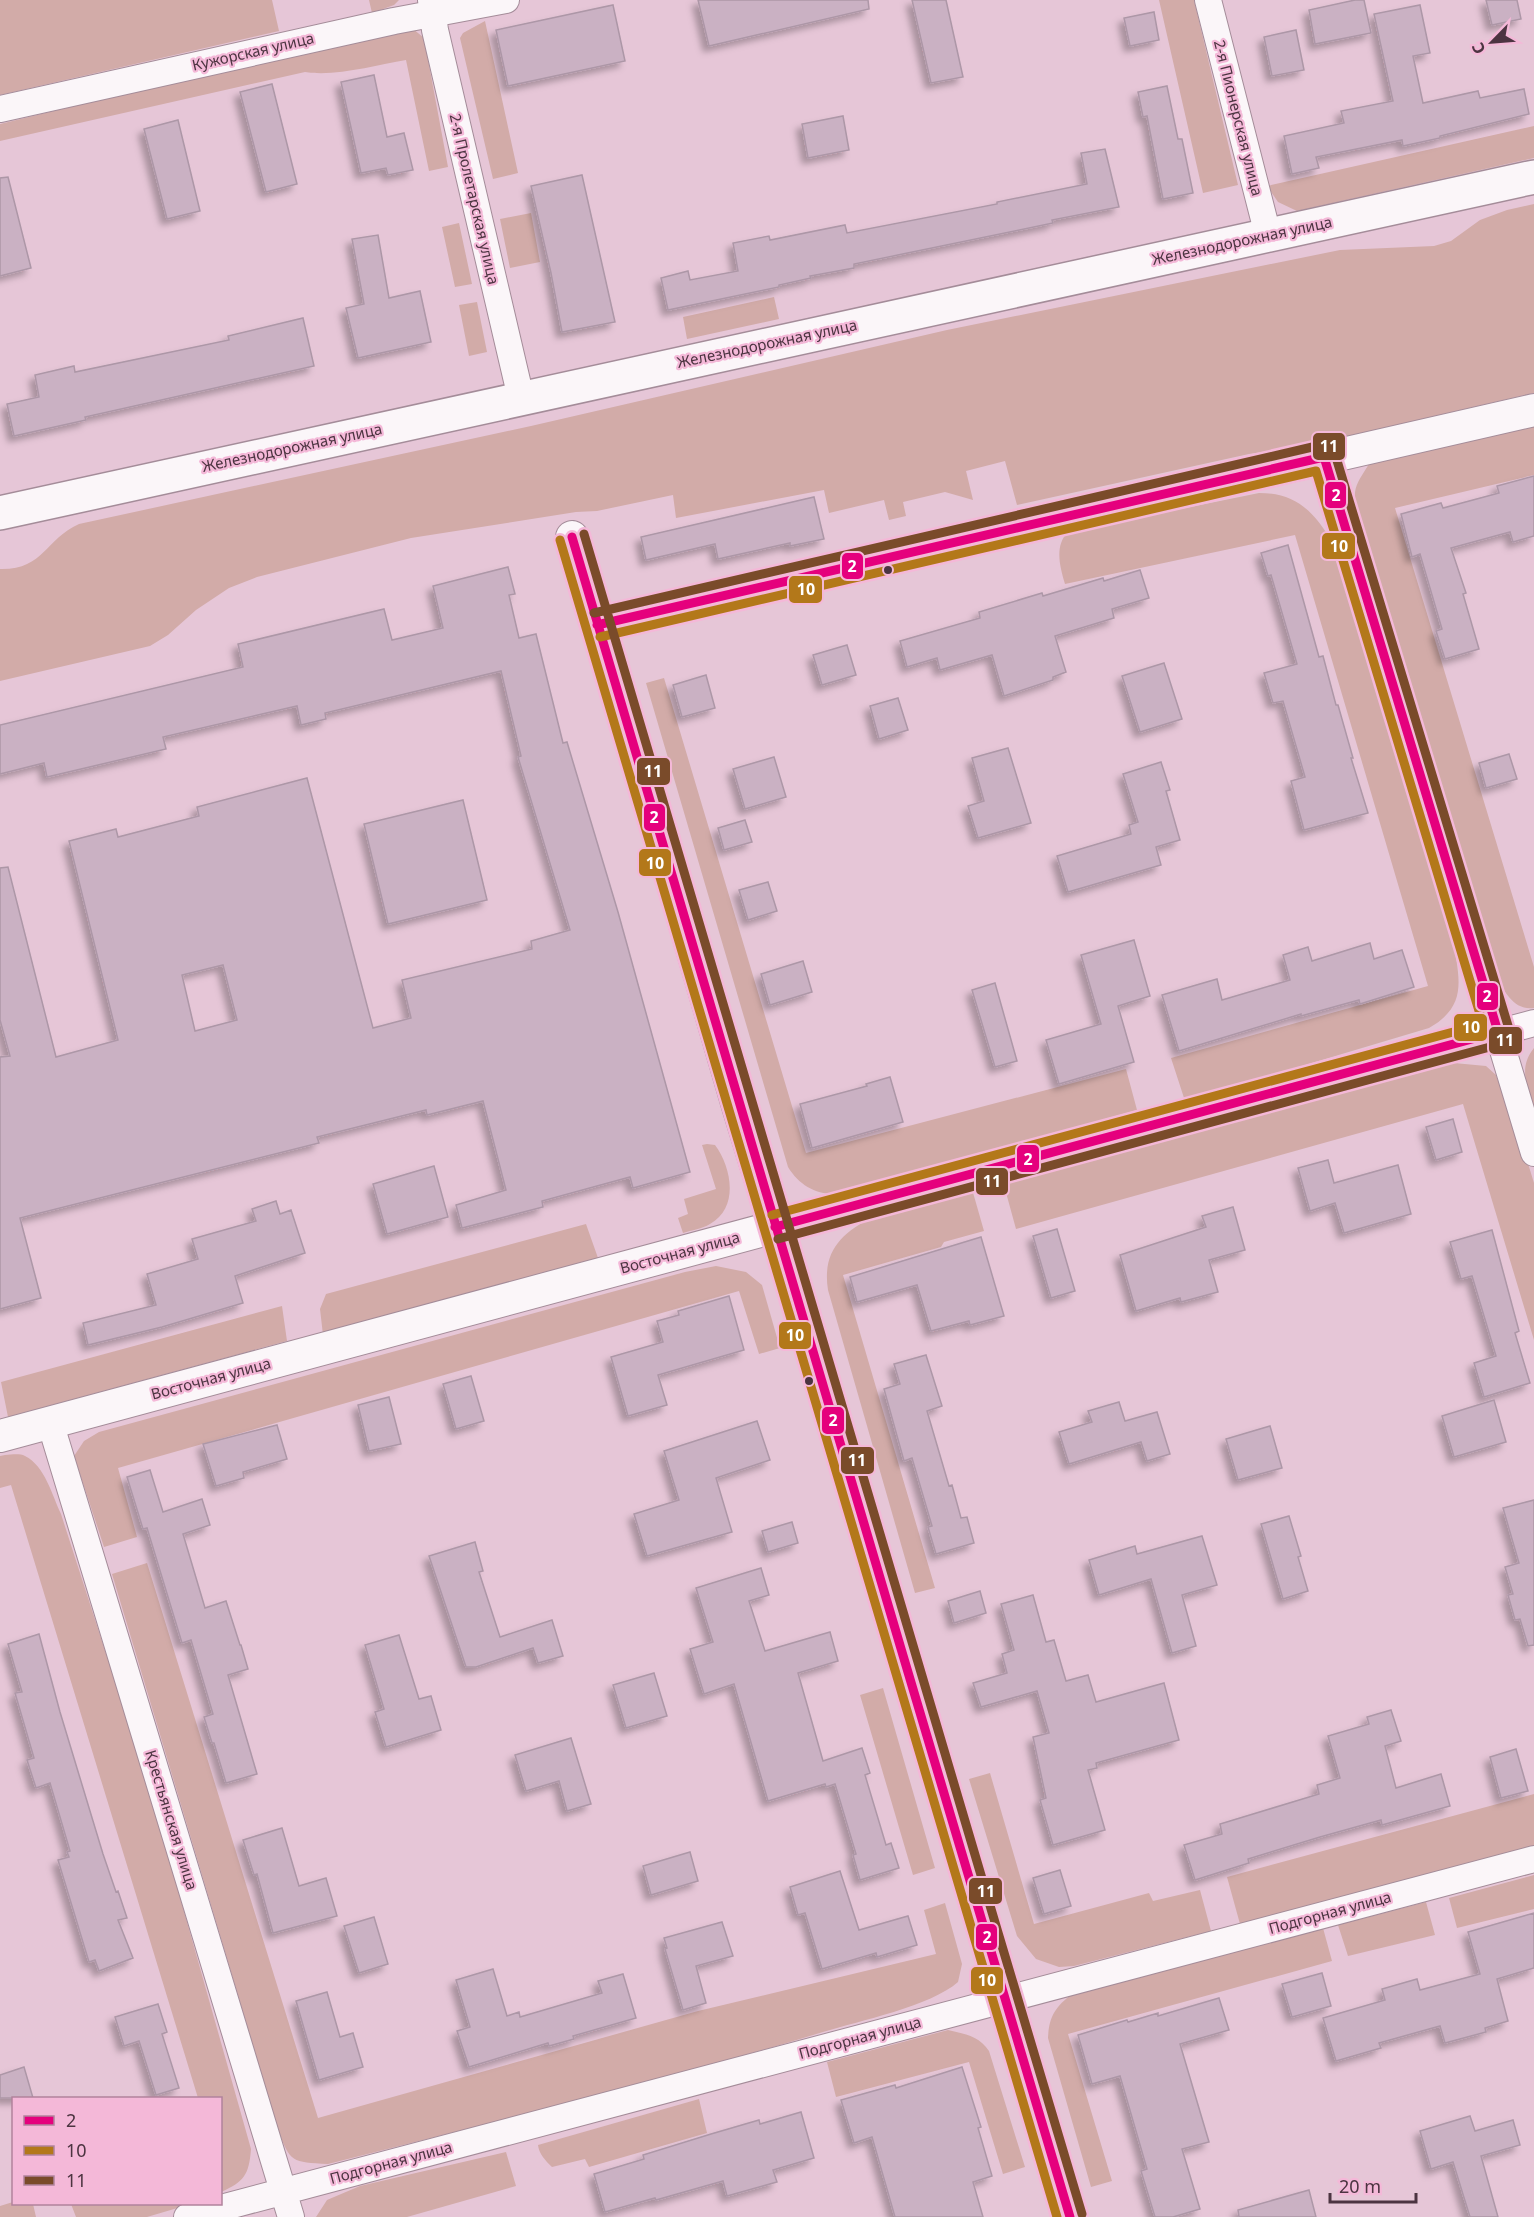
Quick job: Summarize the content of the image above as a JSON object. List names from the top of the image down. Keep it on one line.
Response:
{"streets":{"main road":["Железнодорожная улица"],"street":["Кужорская улица","2-я Пионерская улица","2-я Пролетарская улица","Восточная улица","Крестьянская улица","Подгорная улица"]},"crossings":[["Кужорская улица","2-я Пролетарская улица"],["2-я Пионерская улица","Железнодорожная улица"],["2-я Пролетарская улица","Железнодорожная улица"],["Восточная улица","Крестьянская улица"],["Крестьянская улица","Подгорная улица"]],"lines":["transit line 11","transit line 2","transit line 10"],"legend":["2","10","11"],"scale_bar":"20 m","north":"bottom left"}
